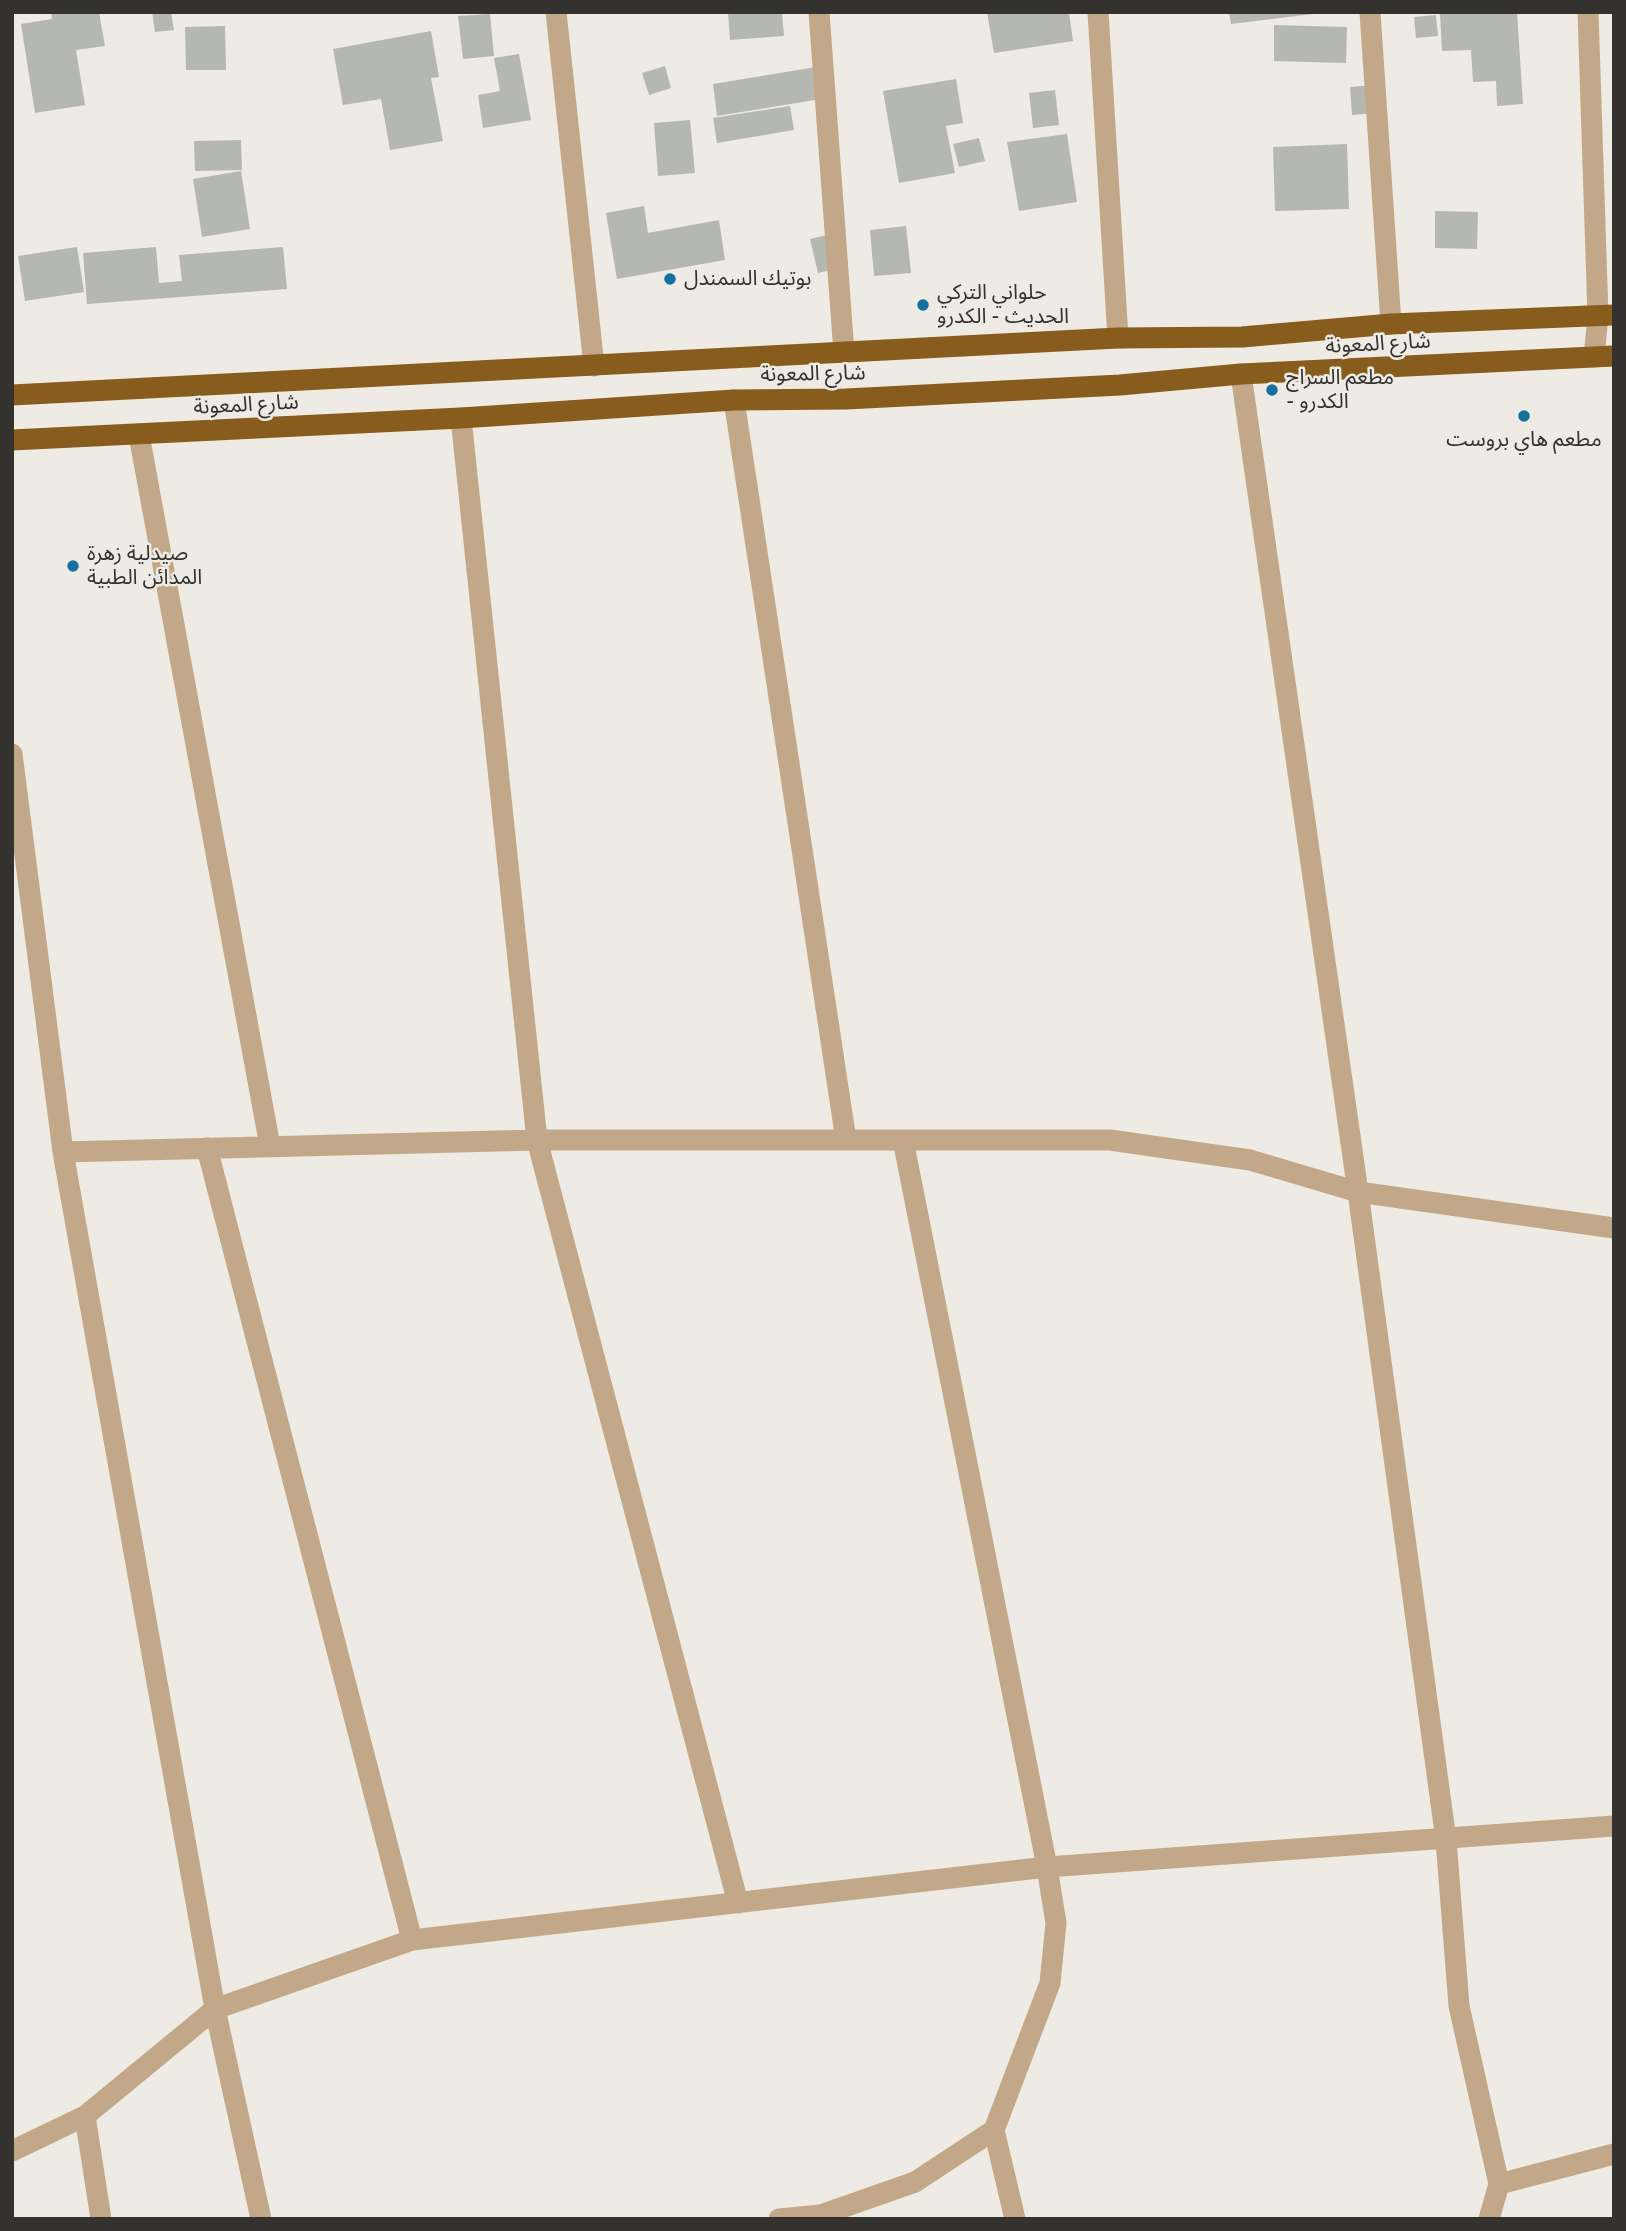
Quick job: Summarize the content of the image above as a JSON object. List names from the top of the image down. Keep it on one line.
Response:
{"streets":{"highway":["شارع المعونة"]},"places":["بوتيك السمندل","حلواني التركي الحديث - الكدرو","مطعم السراج - الكدرو","مطعم هاي بروست","صيدلية زهرة المدائن الطبية"]}
